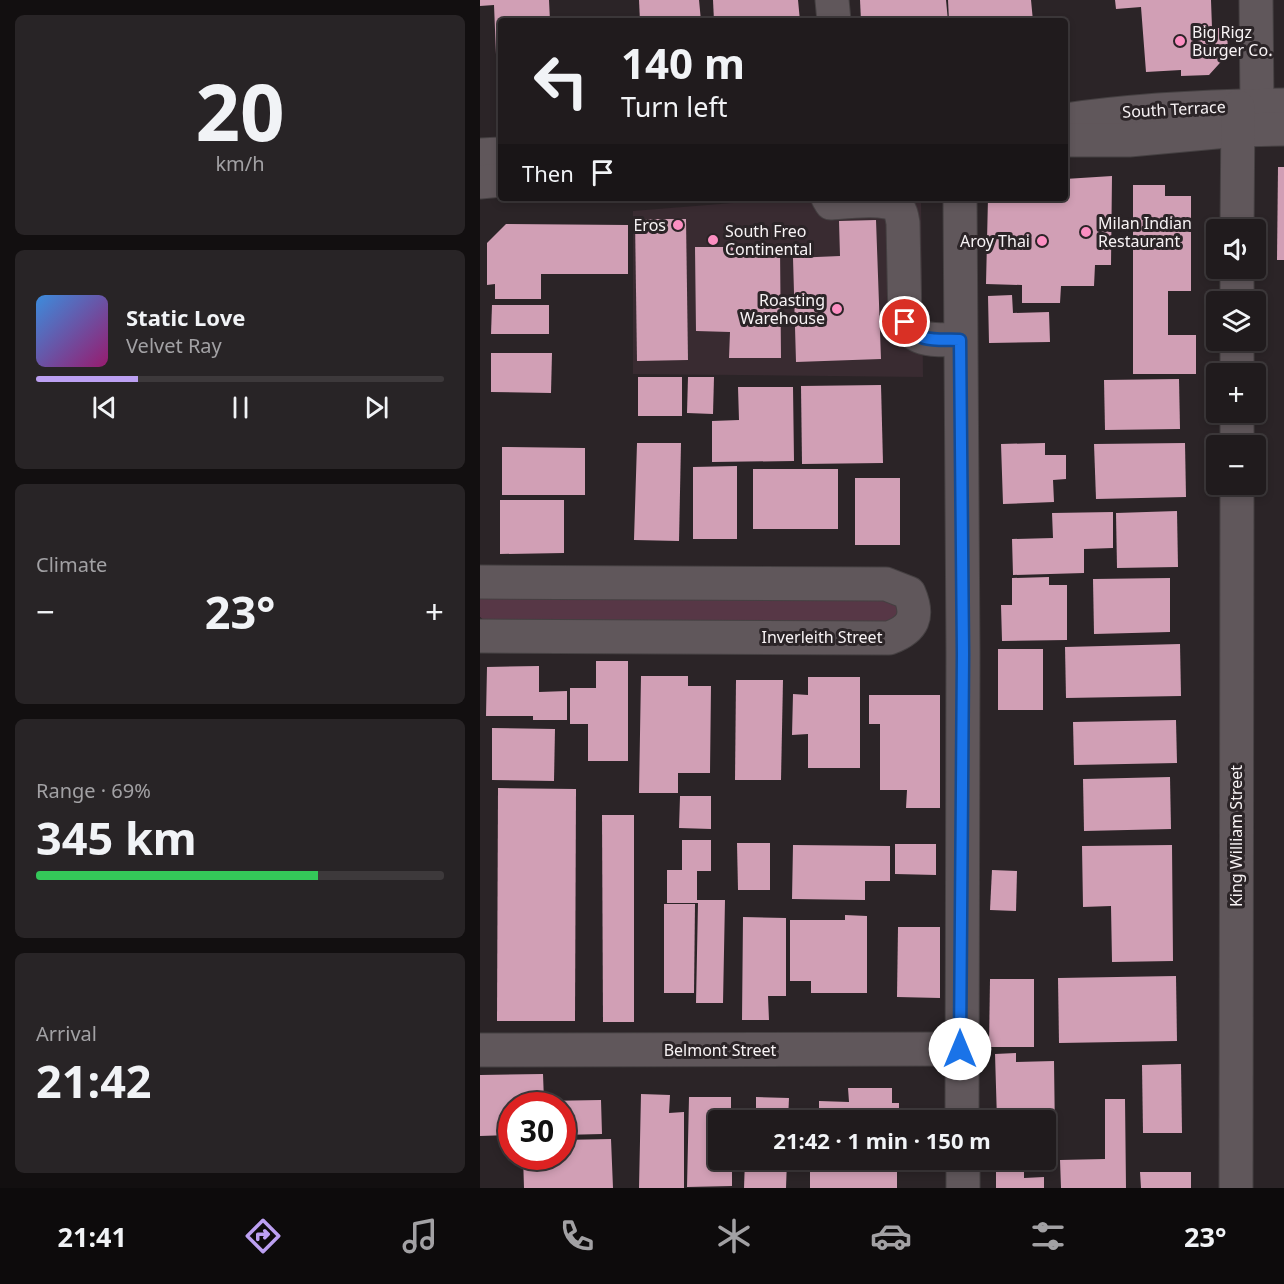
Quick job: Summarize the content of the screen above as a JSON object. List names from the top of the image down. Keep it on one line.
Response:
{"streets":{"street":["South Terrace","Inverleith Street","King William Street","Belmont Street"]},"places":["Big Rigz Burger Co.","Eros","Milan Indian Restaurant","South Freo Continental","Aroy Thai","Roasting Warehouse"],"page":{"tile":[["20","km/h"],"Climate",["Range · 69%","345 km"],["Arrival","21:42"]],"turn":["140 m","Turn left"],"then":"Then","map_buttons":["+","−"],"song":["Static Love","Velvet Ray"],"heat":["−","23°","+"],"limit":"30","trip":"21:42 · 1 min · 150 m","tabs":["21:41","23°"]}}
